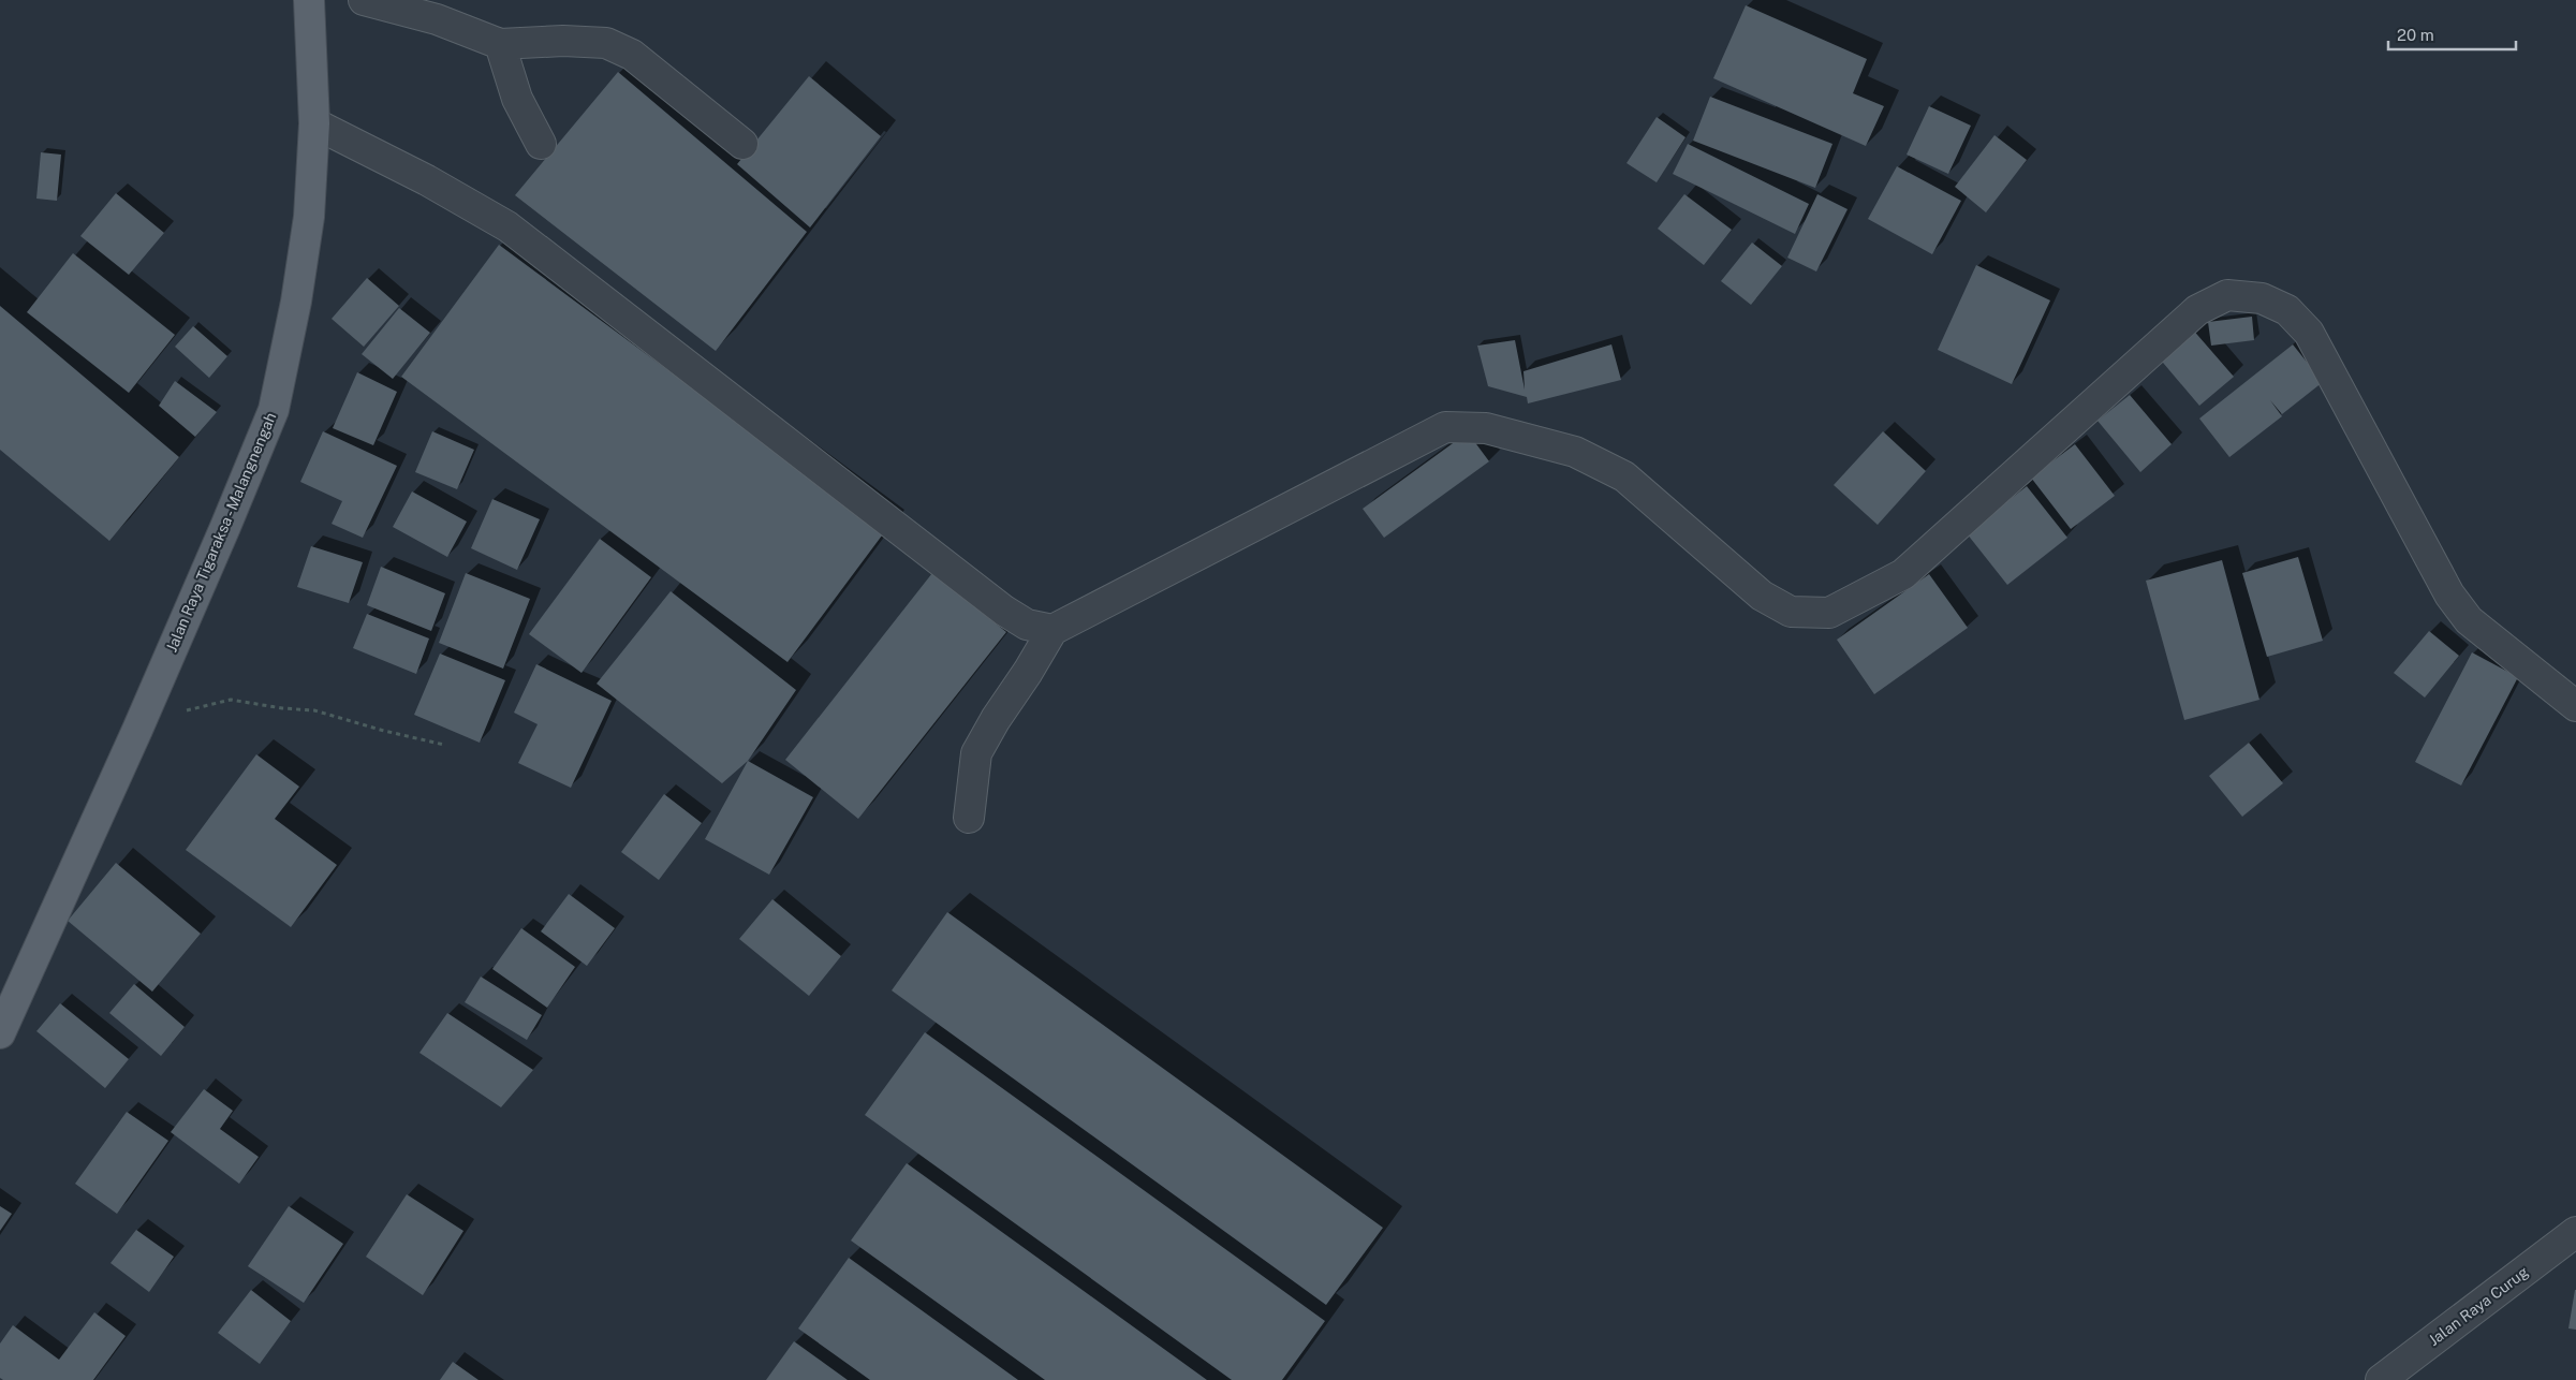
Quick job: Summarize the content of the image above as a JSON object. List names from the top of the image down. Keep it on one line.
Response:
{"streets":{"main road":["Jalan Raya Tigaraksa - Malangnengah"],"street":["Jalan Raya Curug"]},"scale_bar":"20 m"}
